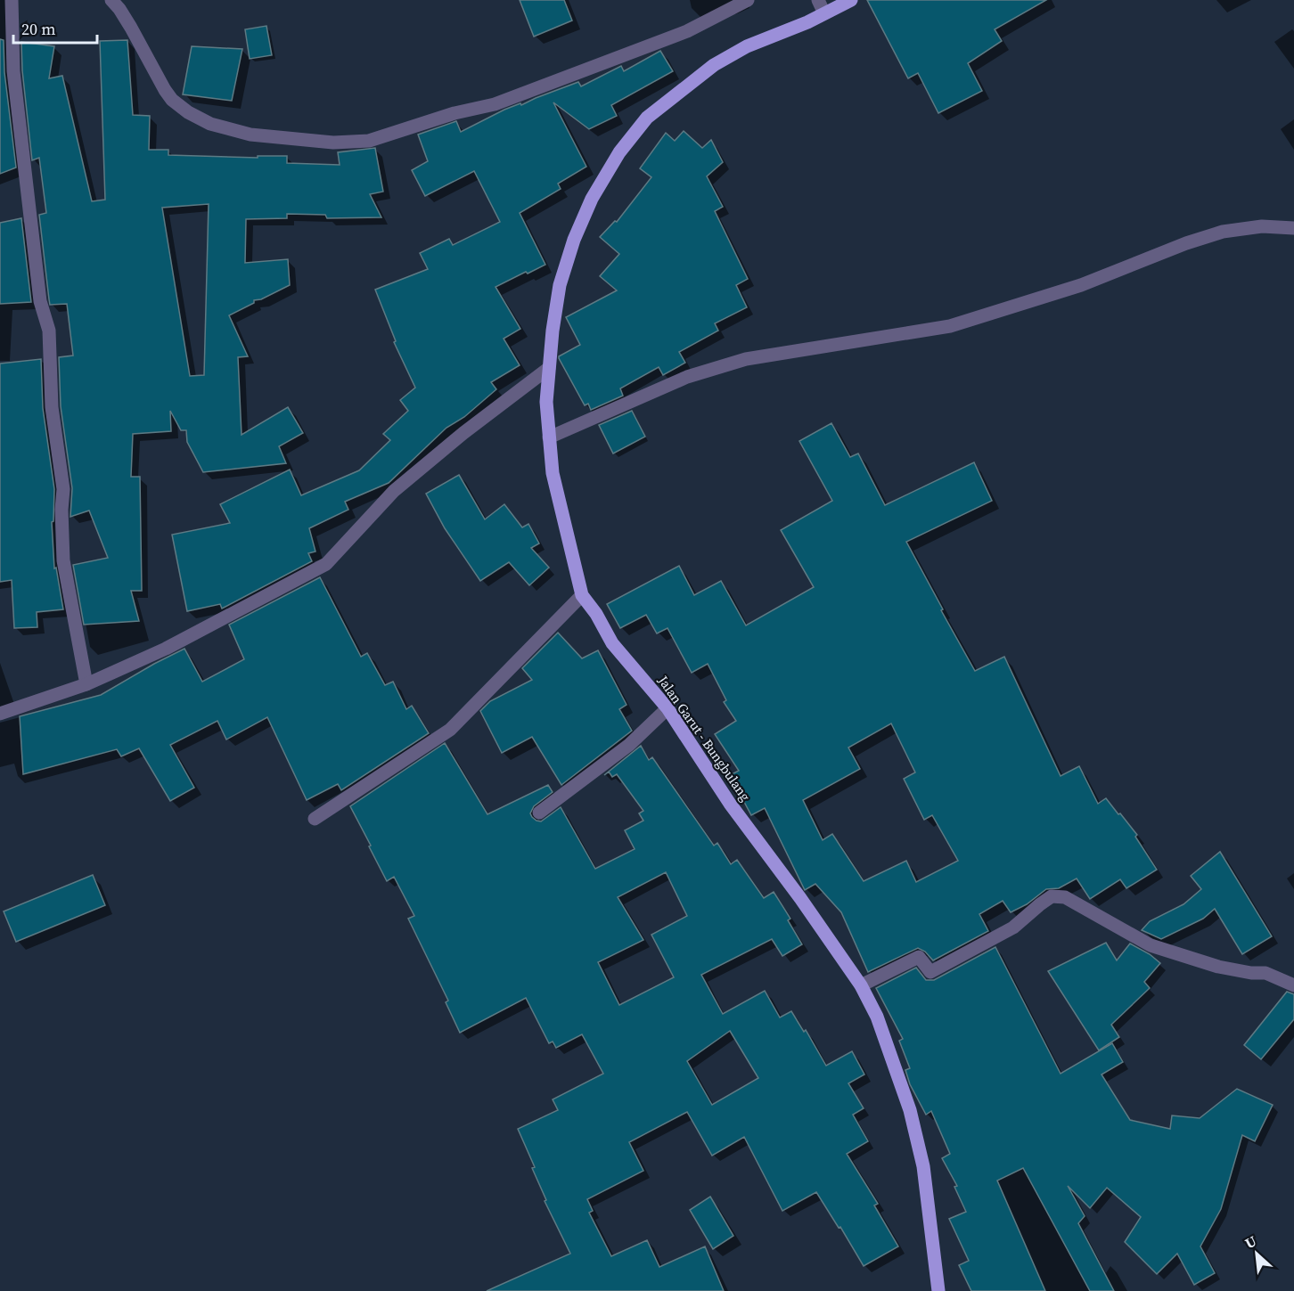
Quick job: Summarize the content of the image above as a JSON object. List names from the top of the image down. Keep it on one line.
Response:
{"streets":{"main road":["Jalan Garut - Bungbulang"]},"scale_bar":"20 m","north":"top left"}
